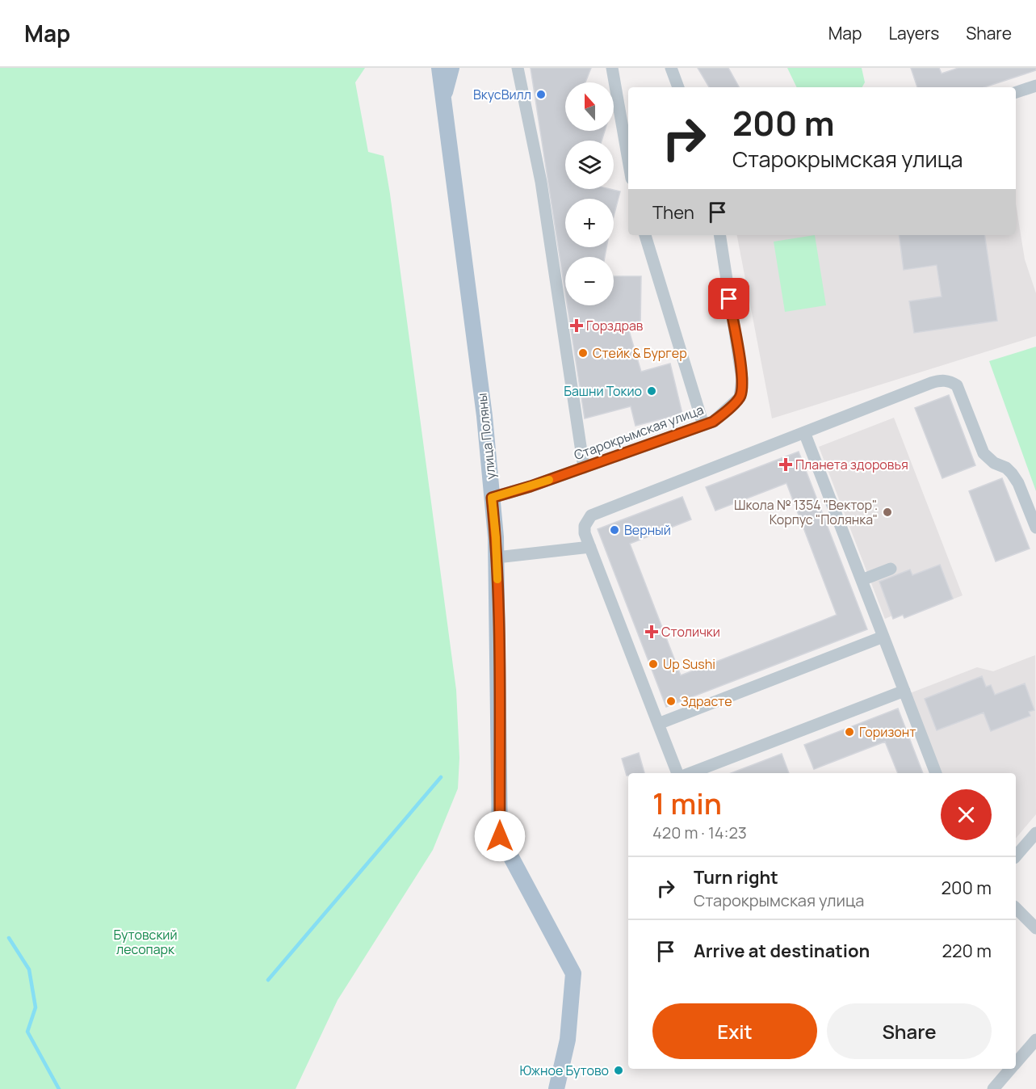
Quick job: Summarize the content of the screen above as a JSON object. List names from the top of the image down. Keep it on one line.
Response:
{"streets":{"main road":["улица Поляны"],"street":["Старокрымская улица"]},"crossings":[["Старокрымская улица","улица Поляны"]],"parks":["Бутовский лесопарк"],"places":{"other":["ВкусВилл","Стейк & Бургер","Башни Токио","Школа № 1354 \"Вектор\". Корпус \"Полянка\"","Верный","Up Sushi","Здрасте","Горизонт","Южное Бутово"],"health":["Горздрав","Планета здоровья","Столички"]},"north":"top","page":{"header":"Map","nav":["Map","Layers","Share"],"map_buttons":["+","−"],"turn":["200 m","Старокрымская улица"],"then":"Then","heading":["1 min","420 m · 14:23"],"list":[{"name":"Turn right","note":"Старокрымская улица","value":"200 m"},{"name":"Arrive at destination","value":"220 m"}],"buttons":["Exit","Share"]}}
